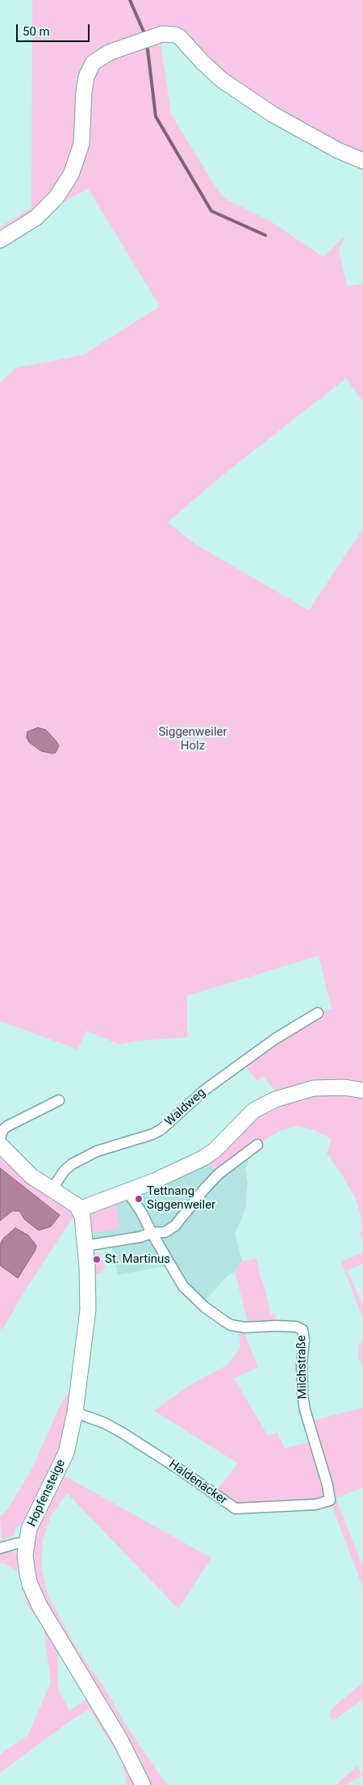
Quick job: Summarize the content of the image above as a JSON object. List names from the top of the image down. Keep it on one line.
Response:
{"streets":{"street":["Waldweg","Milchstraße","Haldenäcker","Hopfensteige"]},"crossings":[["Milchstraße","Haldenäcker"],["Haldenäcker","Hopfensteige"]],"parks":["Siggenweiler Holz"],"places":["Tettnang Siggenweiler","St. Martinus"],"scale_bar":"50 m"}
